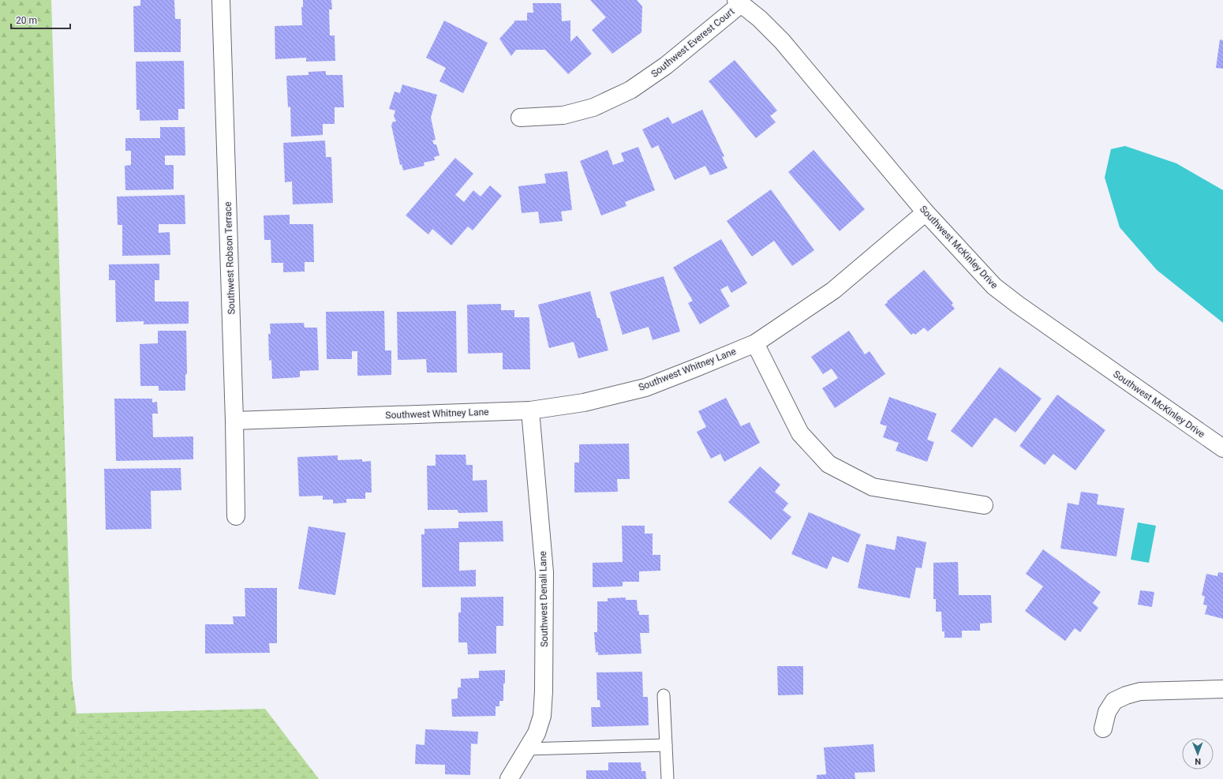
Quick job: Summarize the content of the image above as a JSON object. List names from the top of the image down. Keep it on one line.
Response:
{"streets":{"street":["Southwest Everest Court","Southwest McKinley Drive","Southwest Robson Terrace","Southwest Whitney Lane","Southwest Denali Lane"]},"crossings":[["Southwest Everest Court","Southwest McKinley Drive"],["Southwest McKinley Drive","Southwest Whitney Lane"],["Southwest Robson Terrace","Southwest Whitney Lane"],["Southwest Whitney Lane","Southwest Denali Lane"]],"scale_bar":"20 m","north":"bottom"}
